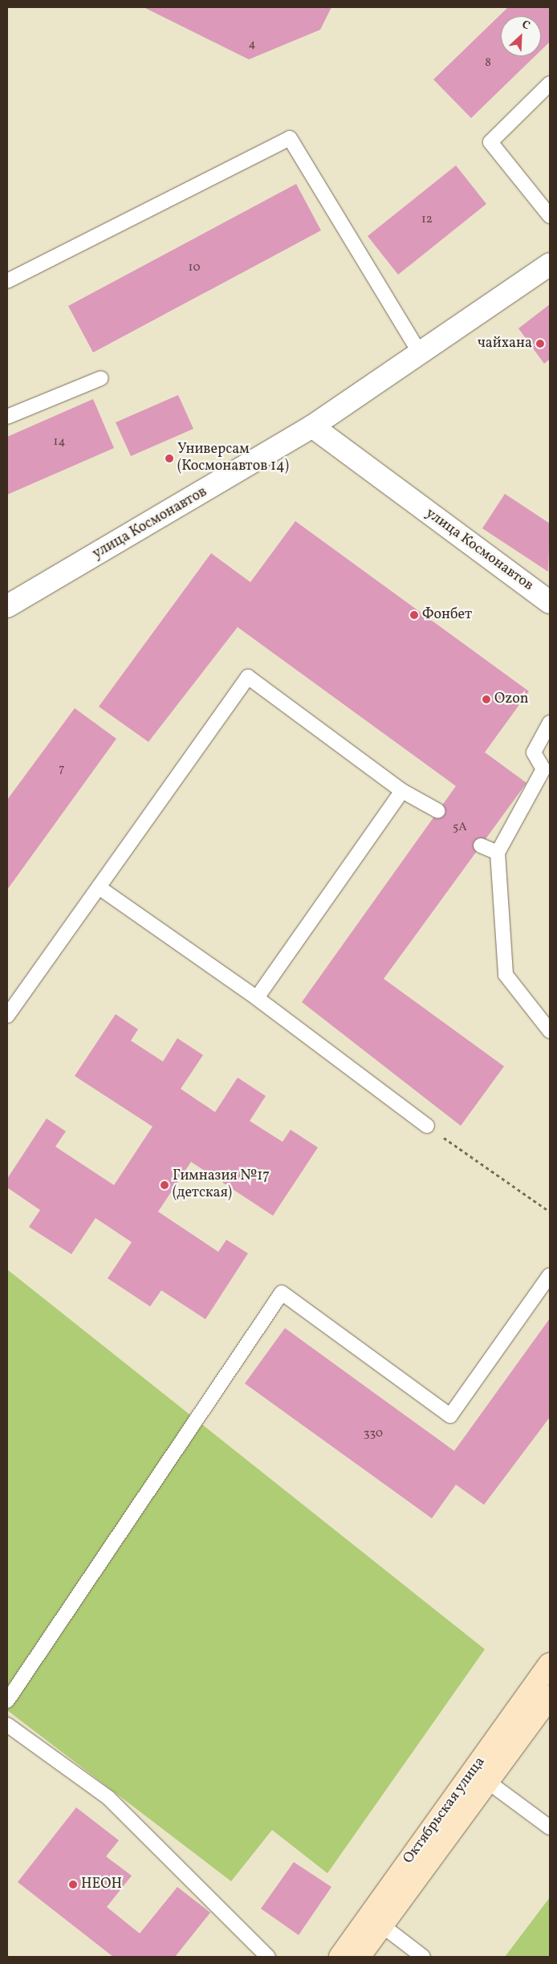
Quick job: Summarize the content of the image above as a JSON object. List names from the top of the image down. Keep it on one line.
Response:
{"streets":{"main road":["Октябрьская улица"],"street":["улица Космонавтов"]},"places":["чайхана","Универсам (Космонавтов 14)","Фонбет","Ozon","Гимназия №17 (детская)","НЕОН"],"house_numbers":["4","8","12","10","14","7","5А","330"],"north":"top right"}
